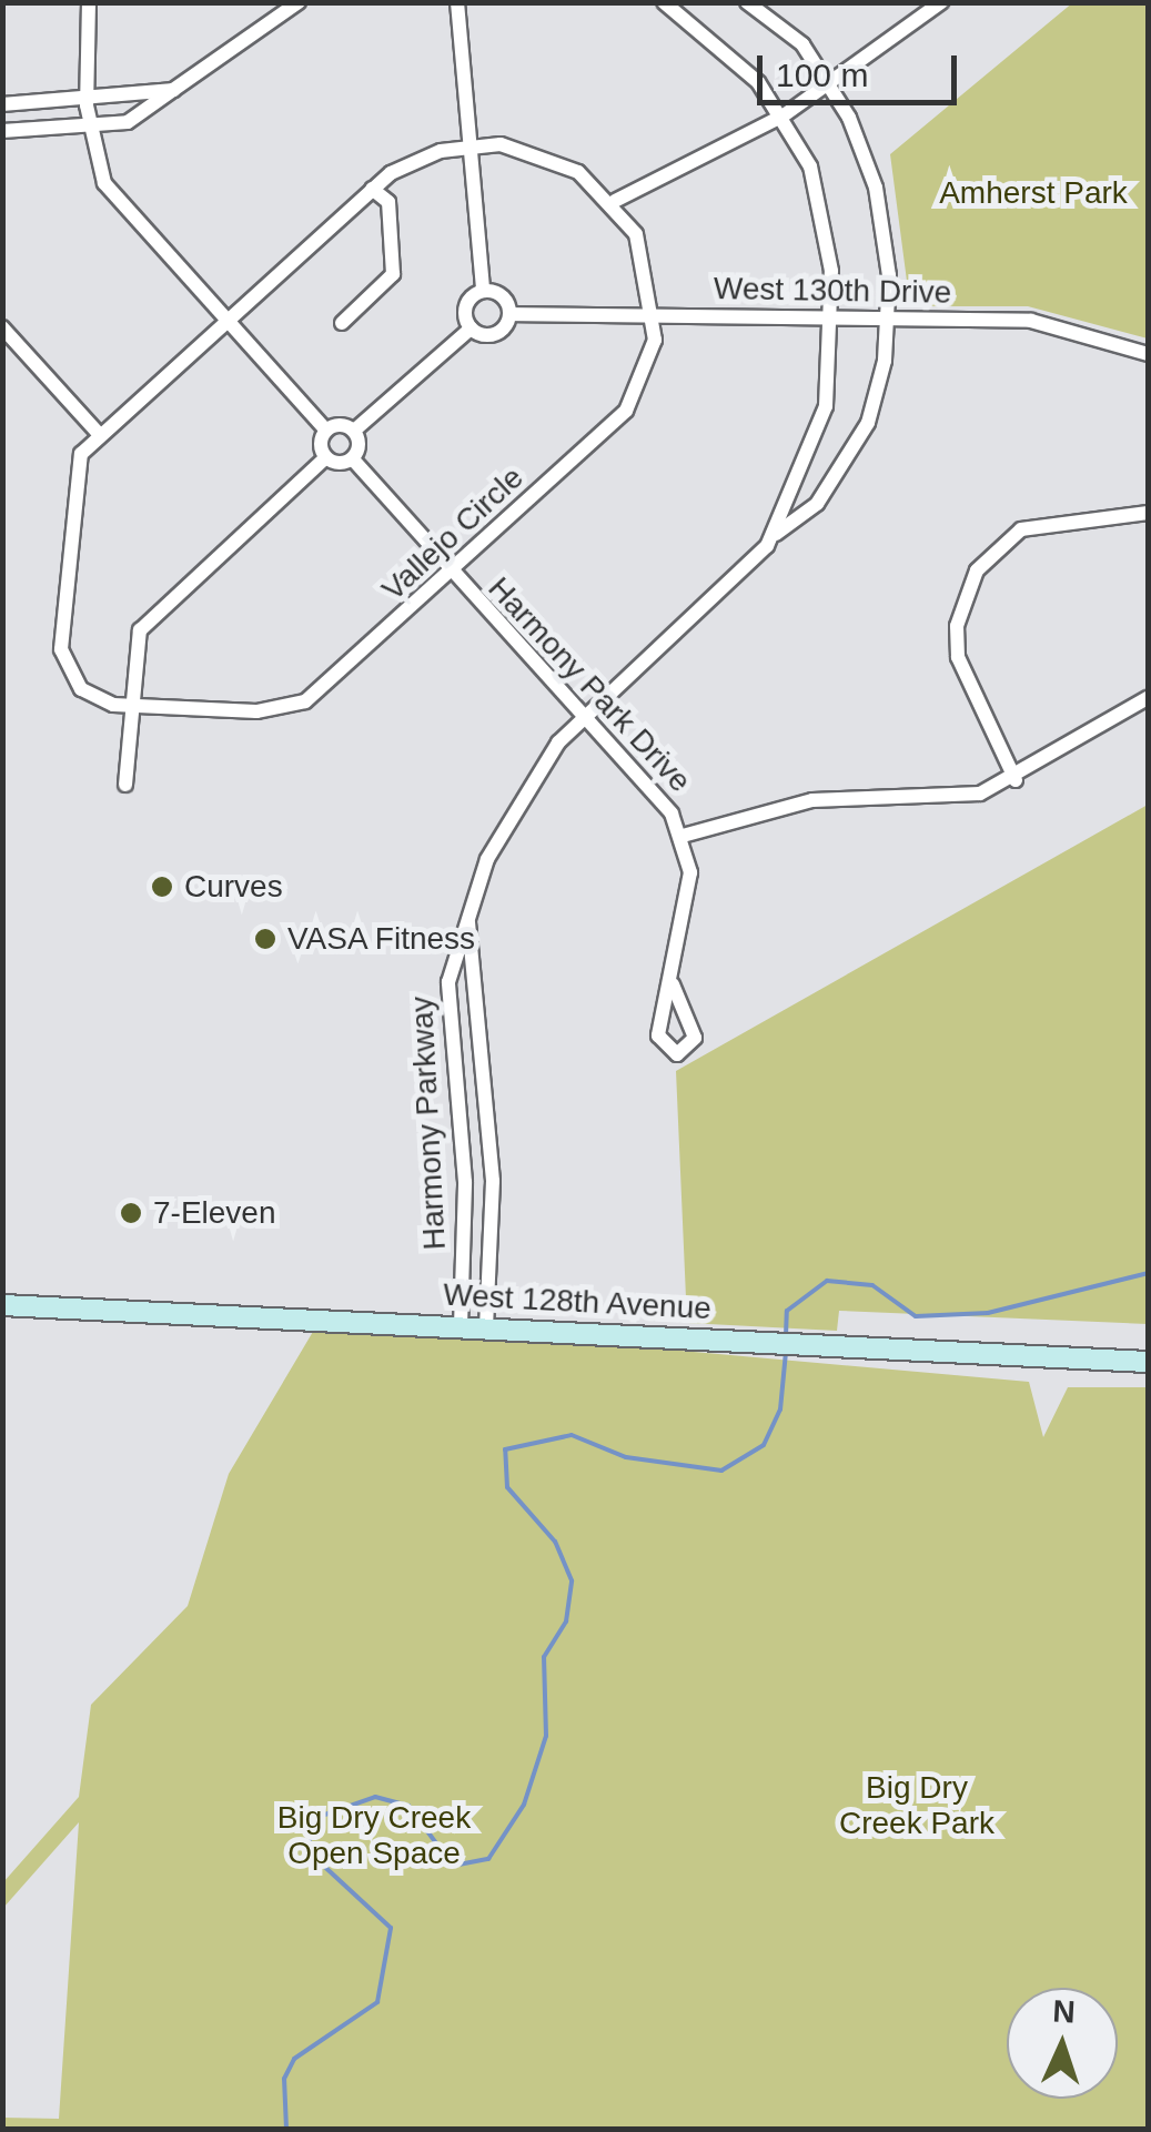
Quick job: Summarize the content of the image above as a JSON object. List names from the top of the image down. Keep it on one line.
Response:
{"streets":{"main road":["West 128th Avenue"],"street":["West 130th Drive","Vallejo Circle","Harmony Park Drive","Harmony Parkway"]},"crossings":[["West 130th Drive","Vallejo Circle"],["West 130th Drive","Harmony Parkway"],["Vallejo Circle","Harmony Park Drive"],["Harmony Park Drive","Harmony Parkway"],["Harmony Parkway","West 128th Avenue"]],"parks":["Amherst Park","Big Dry Creek Park","Big Dry Creek Open Space"],"places":["Curves","VASA Fitness","7-Eleven"],"scale_bar":"100 m","north":"top"}
